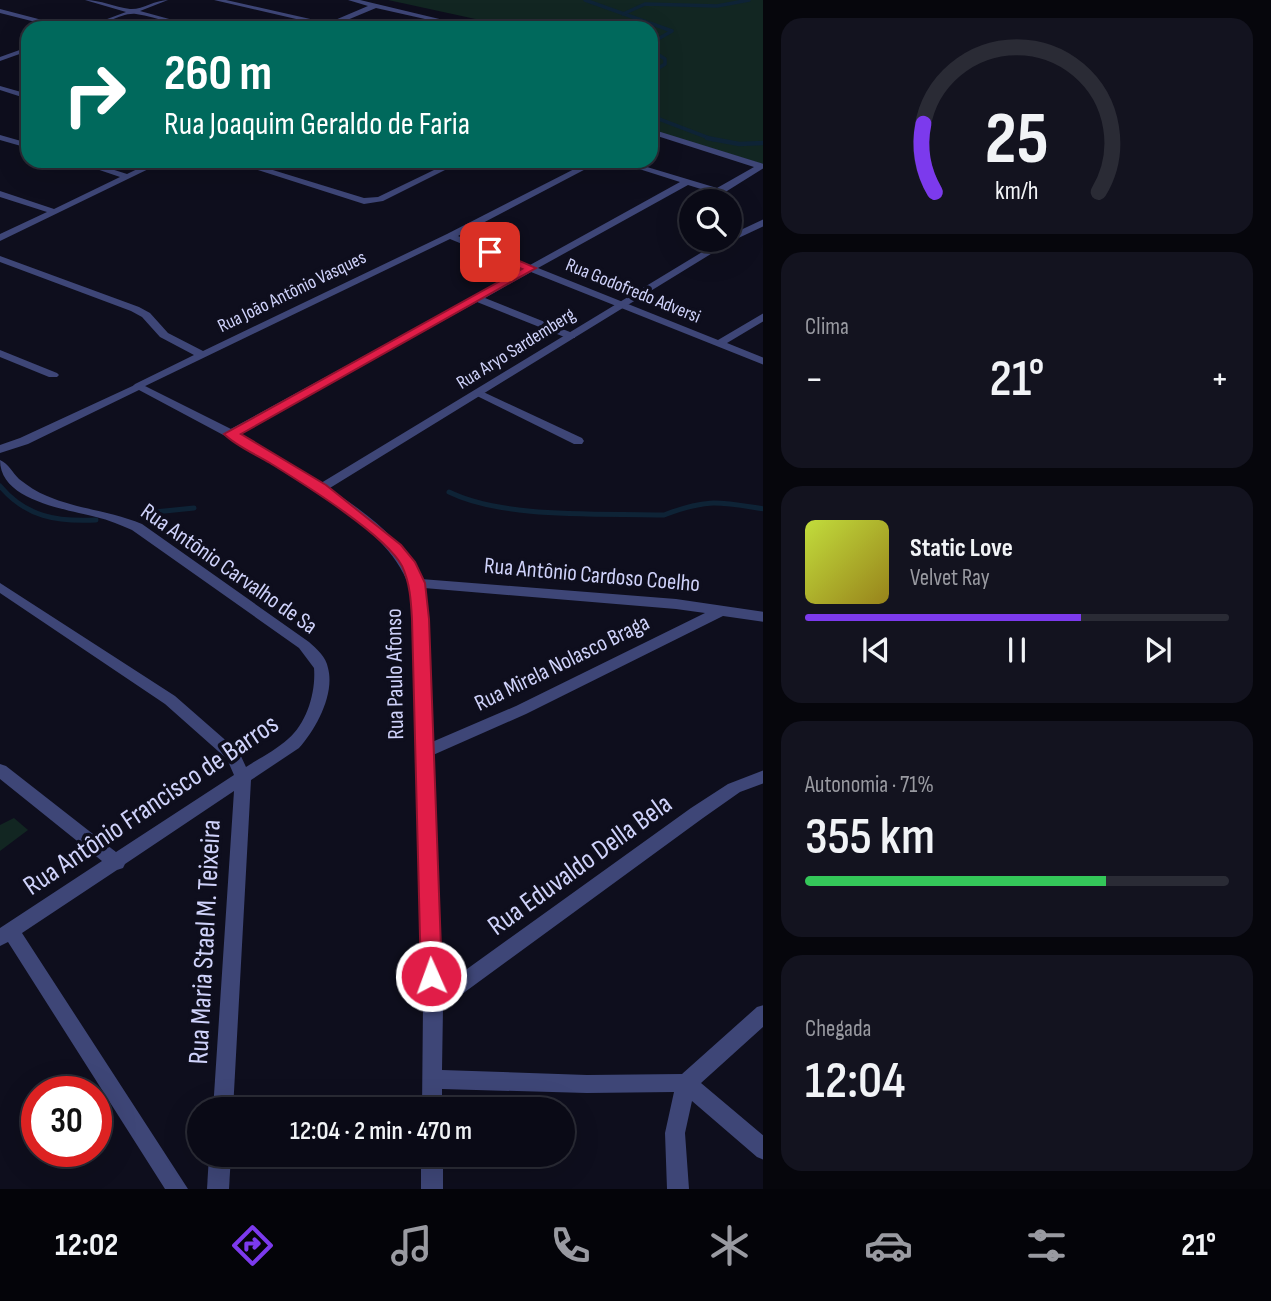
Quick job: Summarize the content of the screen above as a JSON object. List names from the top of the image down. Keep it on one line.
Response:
{"streets":{"street":["Rua Godofredo Adversi","Rua João Antônio Vasques","Rua Aryo Sardemberg","Rua Antônio Carvalho de Sa","Rua Antônio Cardoso Coelho","Rua Mirela Nolasco Braga","Rua Paulo Afonso","Rua Antônio Francisco de Barros","Rua Eduvaldo Della Bela","Rua Maria Stael M. Teixeira"]},"crossings":[["Rua Godofredo Adversi","Rua João Antônio Vasques"],["Rua Godofredo Adversi","Rua Aryo Sardemberg"],["Rua João Antônio Vasques","Rua Paulo Afonso"],["Rua Aryo Sardemberg","Rua Paulo Afonso"],["Rua Antônio Carvalho de Sa","Rua Antônio Francisco de Barros"],["Rua Antônio Cardoso Coelho","Rua Mirela Nolasco Braga"],["Rua Antônio Cardoso Coelho","Rua Paulo Afonso"],["Rua Mirela Nolasco Braga","Rua Paulo Afonso"],["Rua Paulo Afonso","Rua Eduvaldo Della Bela"],["Rua Antônio Francisco de Barros","Rua Maria Stael M. Teixeira"]],"page":{"turn":["260 m","Rua Joaquim Geraldo de Faria"],"tile":["Clima",["Autonomia · 71%","355 km"],["Chegada","12:04"]],"heat":["−","21°","+"],"song":["Static Love","Velvet Ray"],"limit":"30","trip":"12:04 · 2 min · 470 m","tabs":["12:02","21°"],"gauge":["25","km/h"]}}
